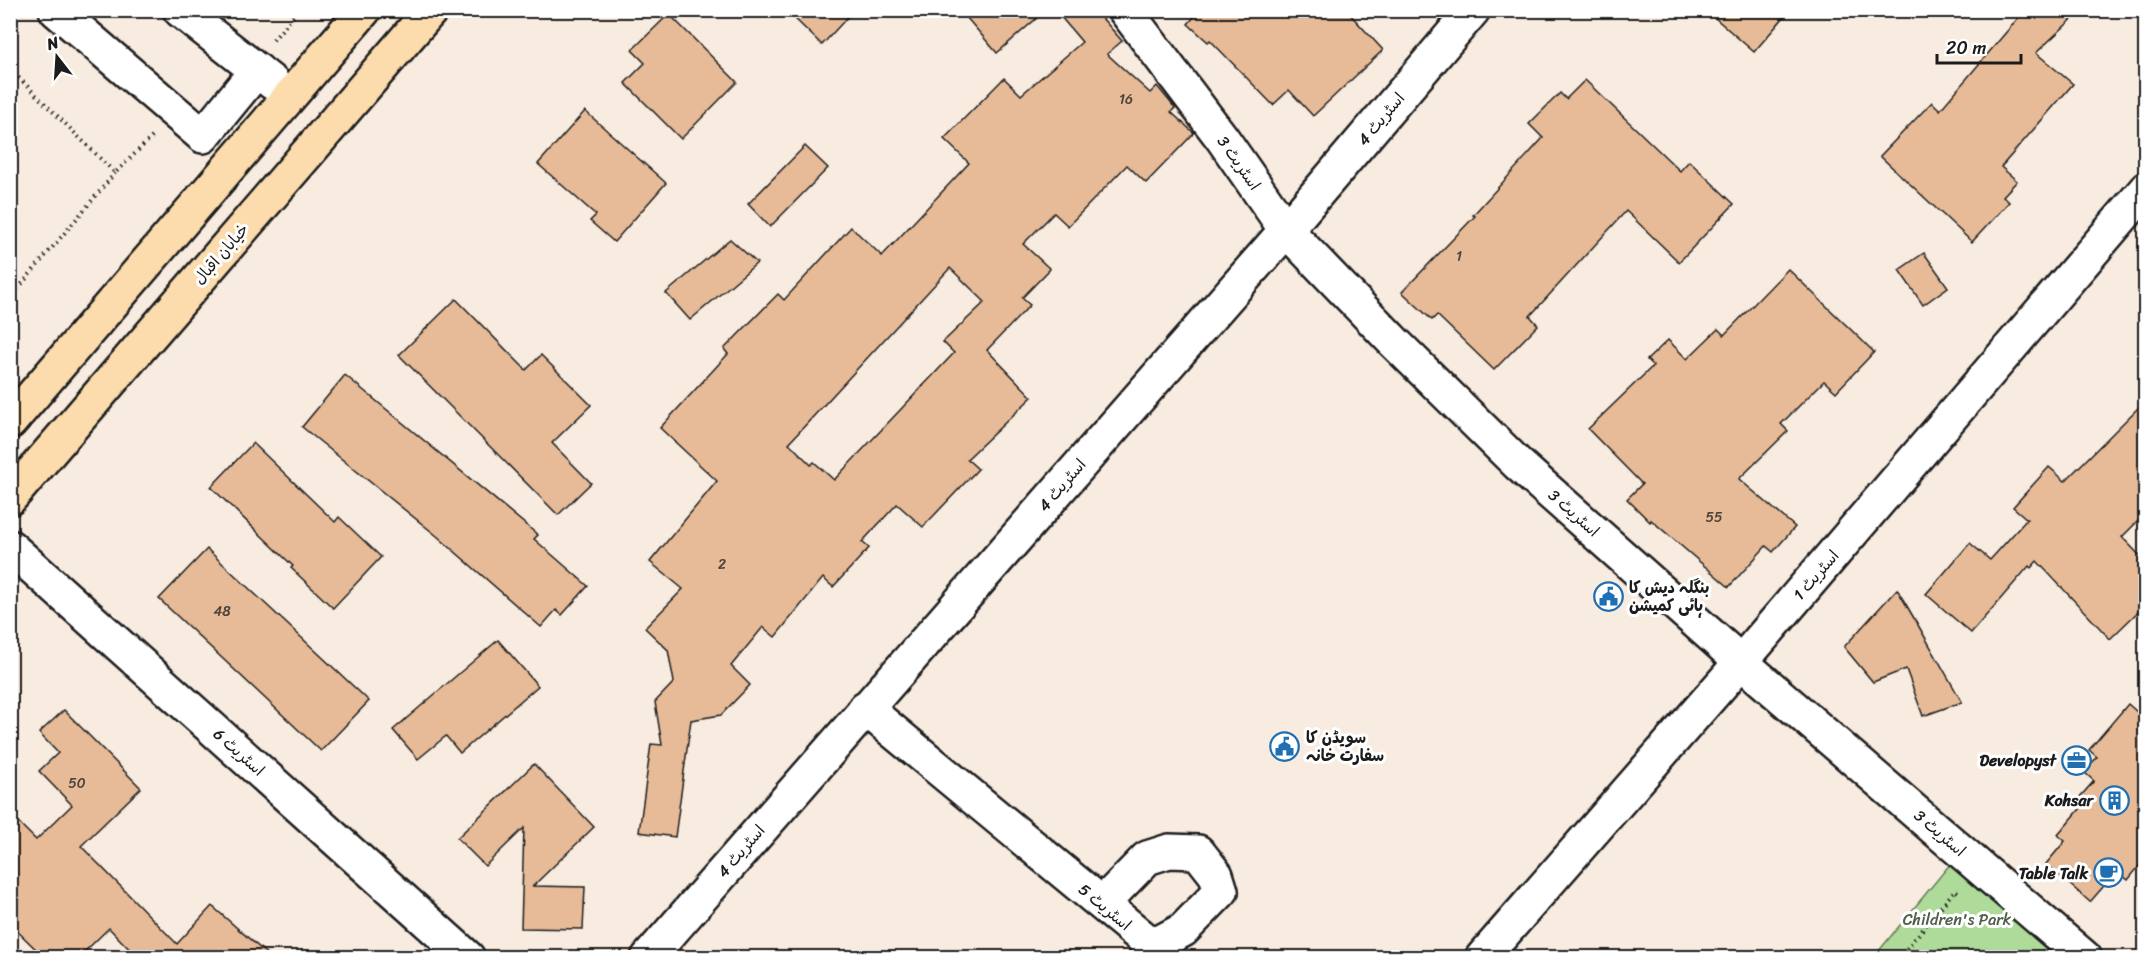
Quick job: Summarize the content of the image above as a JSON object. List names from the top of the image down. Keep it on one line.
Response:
{"streets":{"main road":["خیابان اقبال"],"street":["اسٹریٹ 4","اسٹریٹ 3","اسٹریٹ 1","اسٹریٹ 6","اسٹریٹ 5"]},"crossings":[["اسٹریٹ 4","اسٹریٹ 3"],["اسٹریٹ 4","اسٹریٹ 5"],["اسٹریٹ 3","اسٹریٹ 1"]],"parks":["Children's Park"],"places":{"public building":["بنگلہ دیش کا ہائی کمیشن","سویڈن کا سفارت خانہ"],"office":["Developyst"],"building":["Kohsar"],"cafe":["Table Talk"]},"house_numbers":["16","1","55","2","48","50"],"scale_bar":"20 m","north":"top"}
